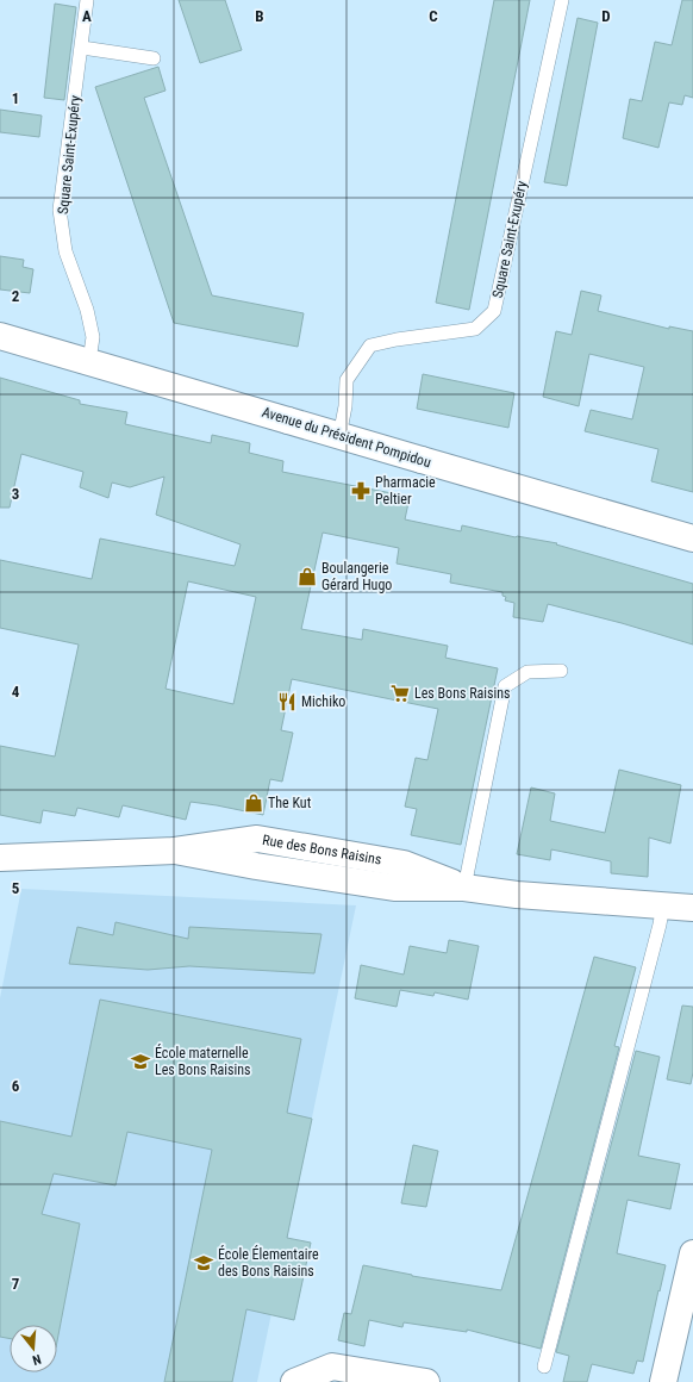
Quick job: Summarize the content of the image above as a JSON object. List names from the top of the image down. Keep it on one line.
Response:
{"streets":{"street":["Avenue du Président Pompidou","Rue des Bons Raisins"],"lane":["Square Saint-Exupéry"]},"crossings":[["Square Saint-Exupéry","Avenue du Président Pompidou"]],"places":{"pharmacy":["Pharmacie Peltier"],"shop":["Boulangerie Gérard Hugo","The Kut"],"supermarket":["Les Bons Raisins"],"restaurant":["Michiko"],"school or university":["École maternelle Les Bons Raisins","École Élementaire des Bons Raisins"]},"north":"bottom","grid":{"columns":["A","B","C","D"],"rows":["1","2","3","4","5","6","7"]}}
